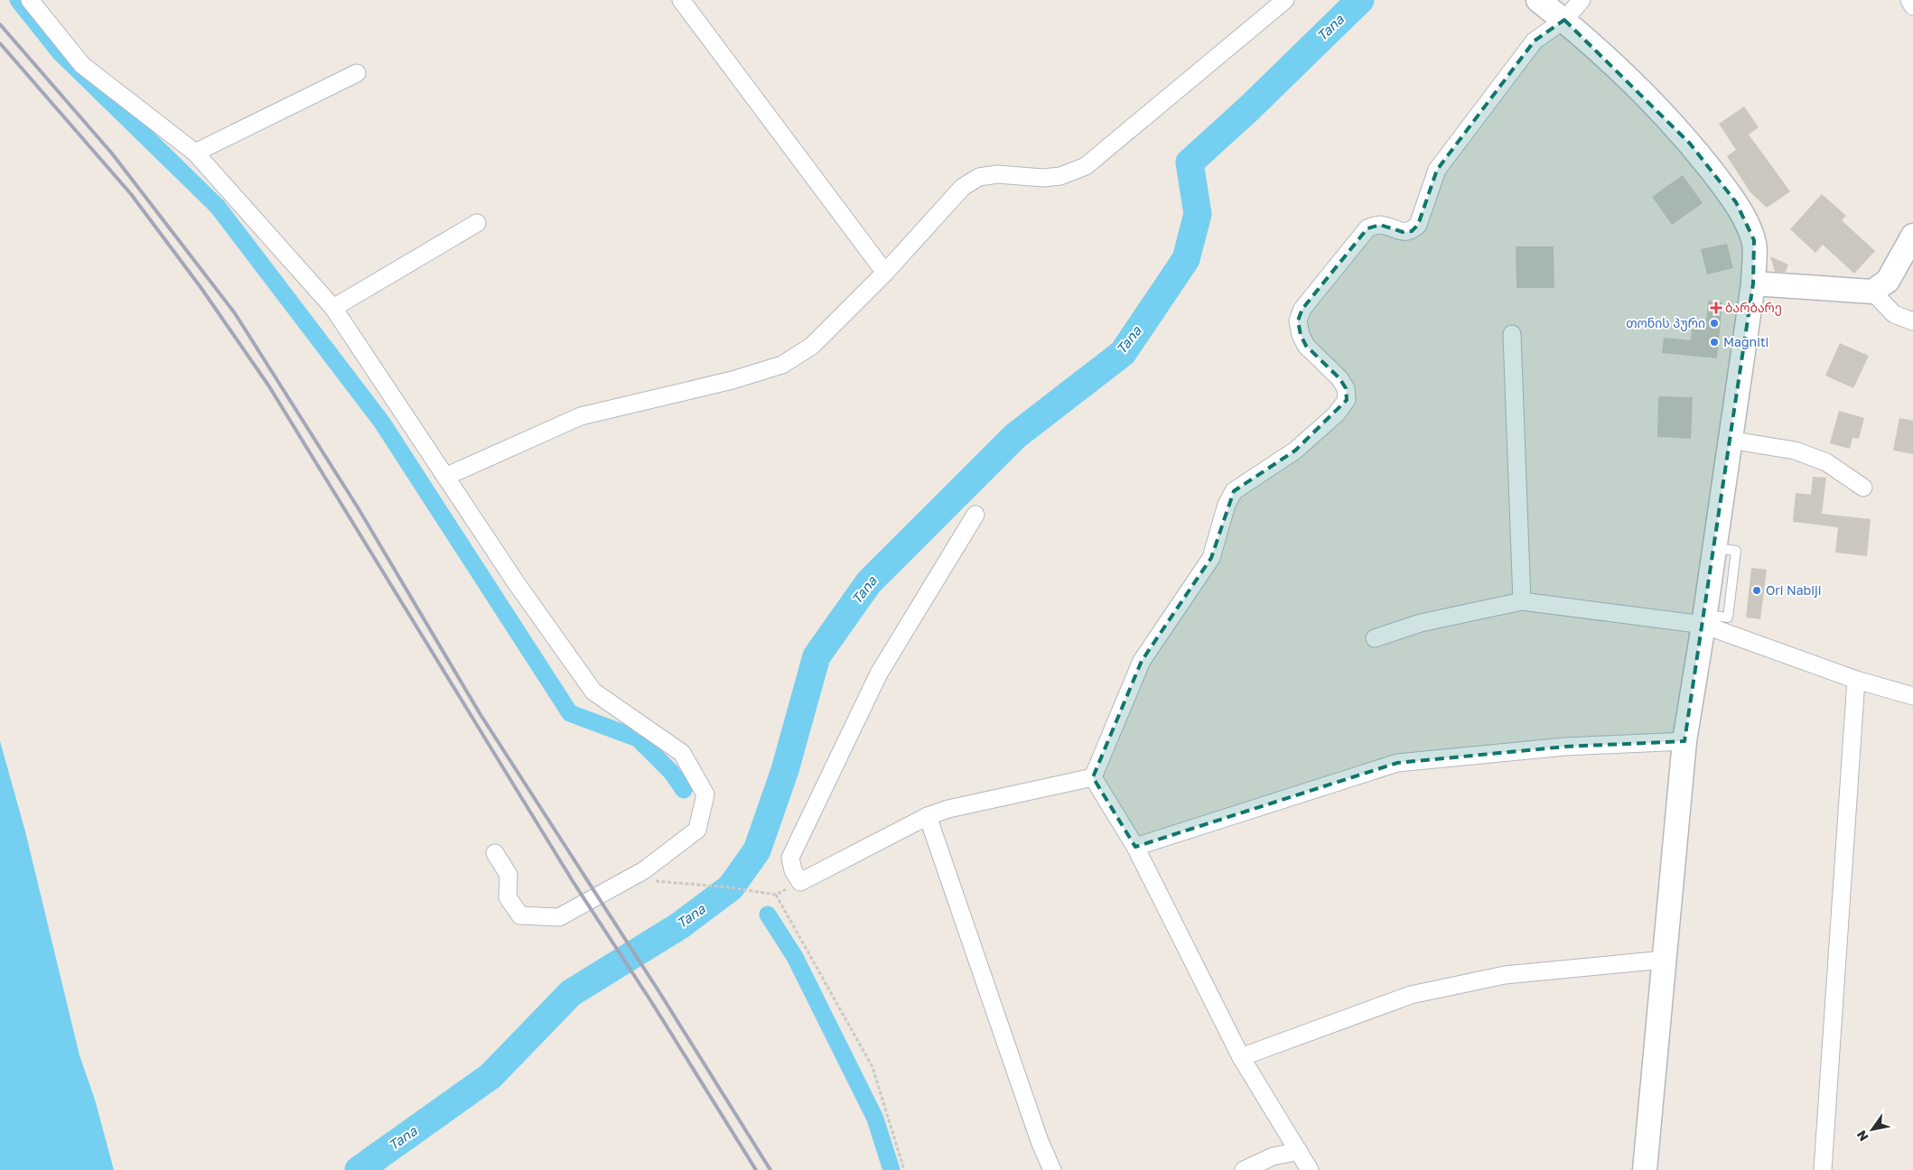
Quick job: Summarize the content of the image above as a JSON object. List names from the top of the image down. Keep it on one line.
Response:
{"water":["Tana"],"places":{"health":["ბარბარე"],"other":["თონის პური","Magniti","Ori Nabiji"]},"north":"bottom left"}
